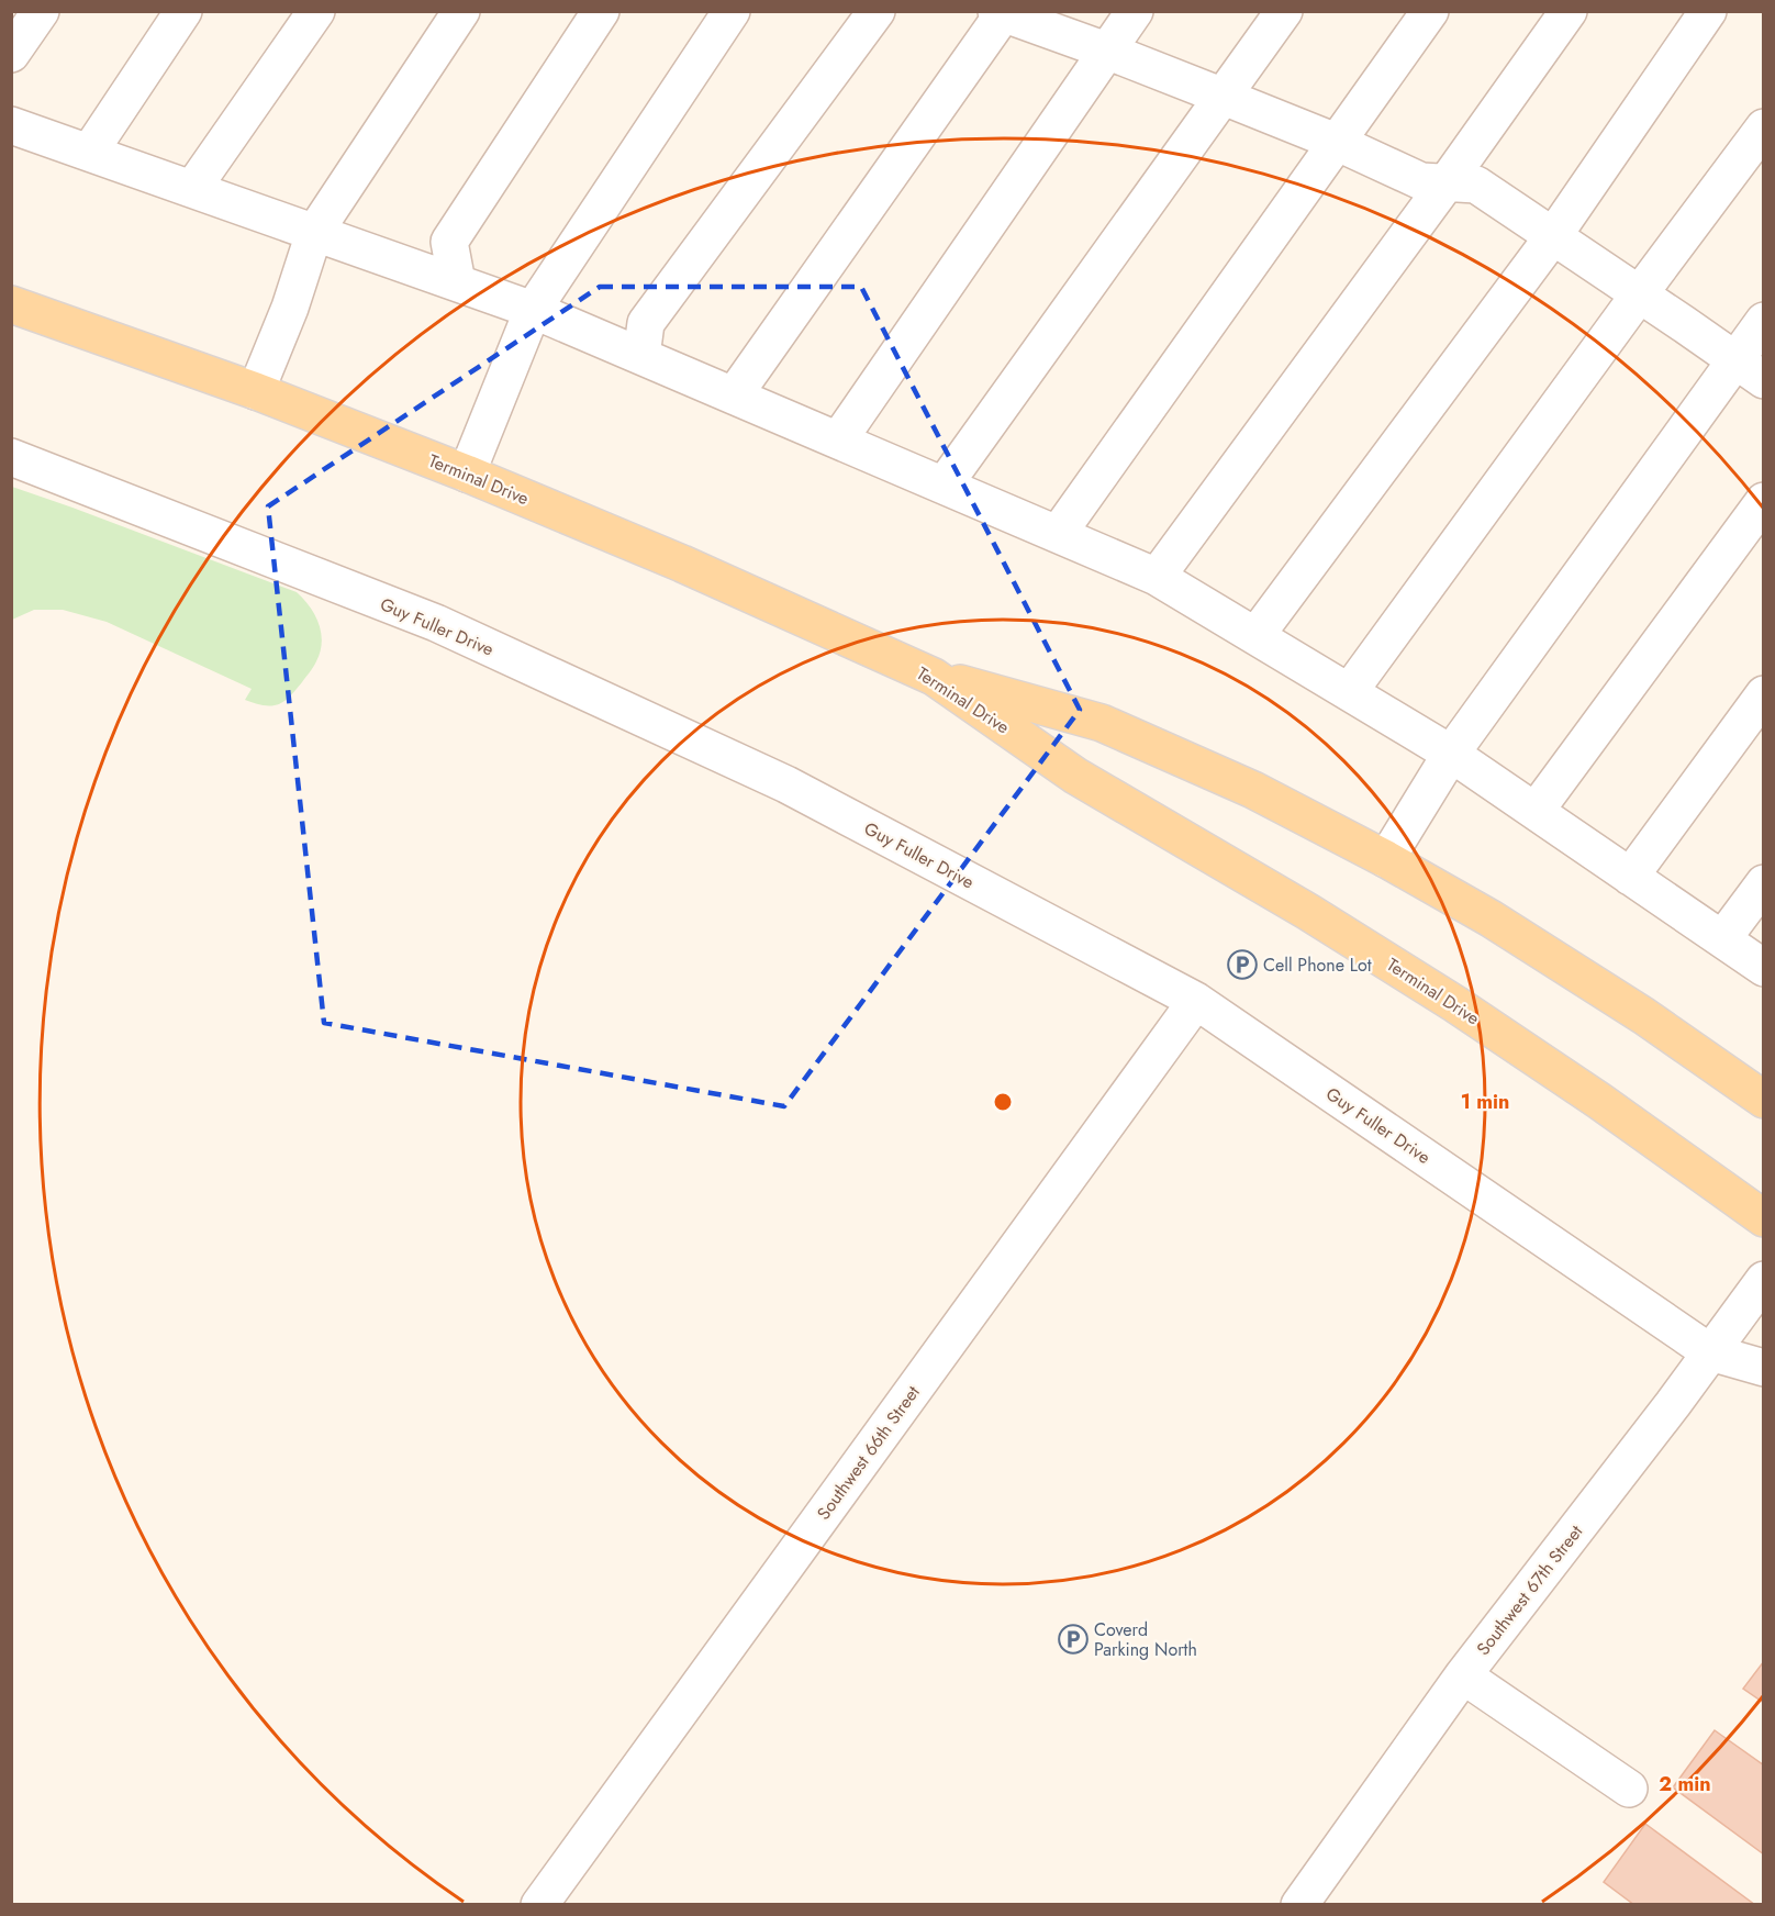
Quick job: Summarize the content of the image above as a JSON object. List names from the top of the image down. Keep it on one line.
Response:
{"streets":{"main road":["Terminal Drive"],"street":["Guy Fuller Drive","Southwest 66th Street","Southwest 67th Street"]},"crossings":[["Guy Fuller Drive","Southwest 66th Street"],["Guy Fuller Drive","Southwest 67th Street"]],"places":{"parking":["Cell Phone Lot","Coverd Parking North"]},"rings":["1 min","2 min"]}
